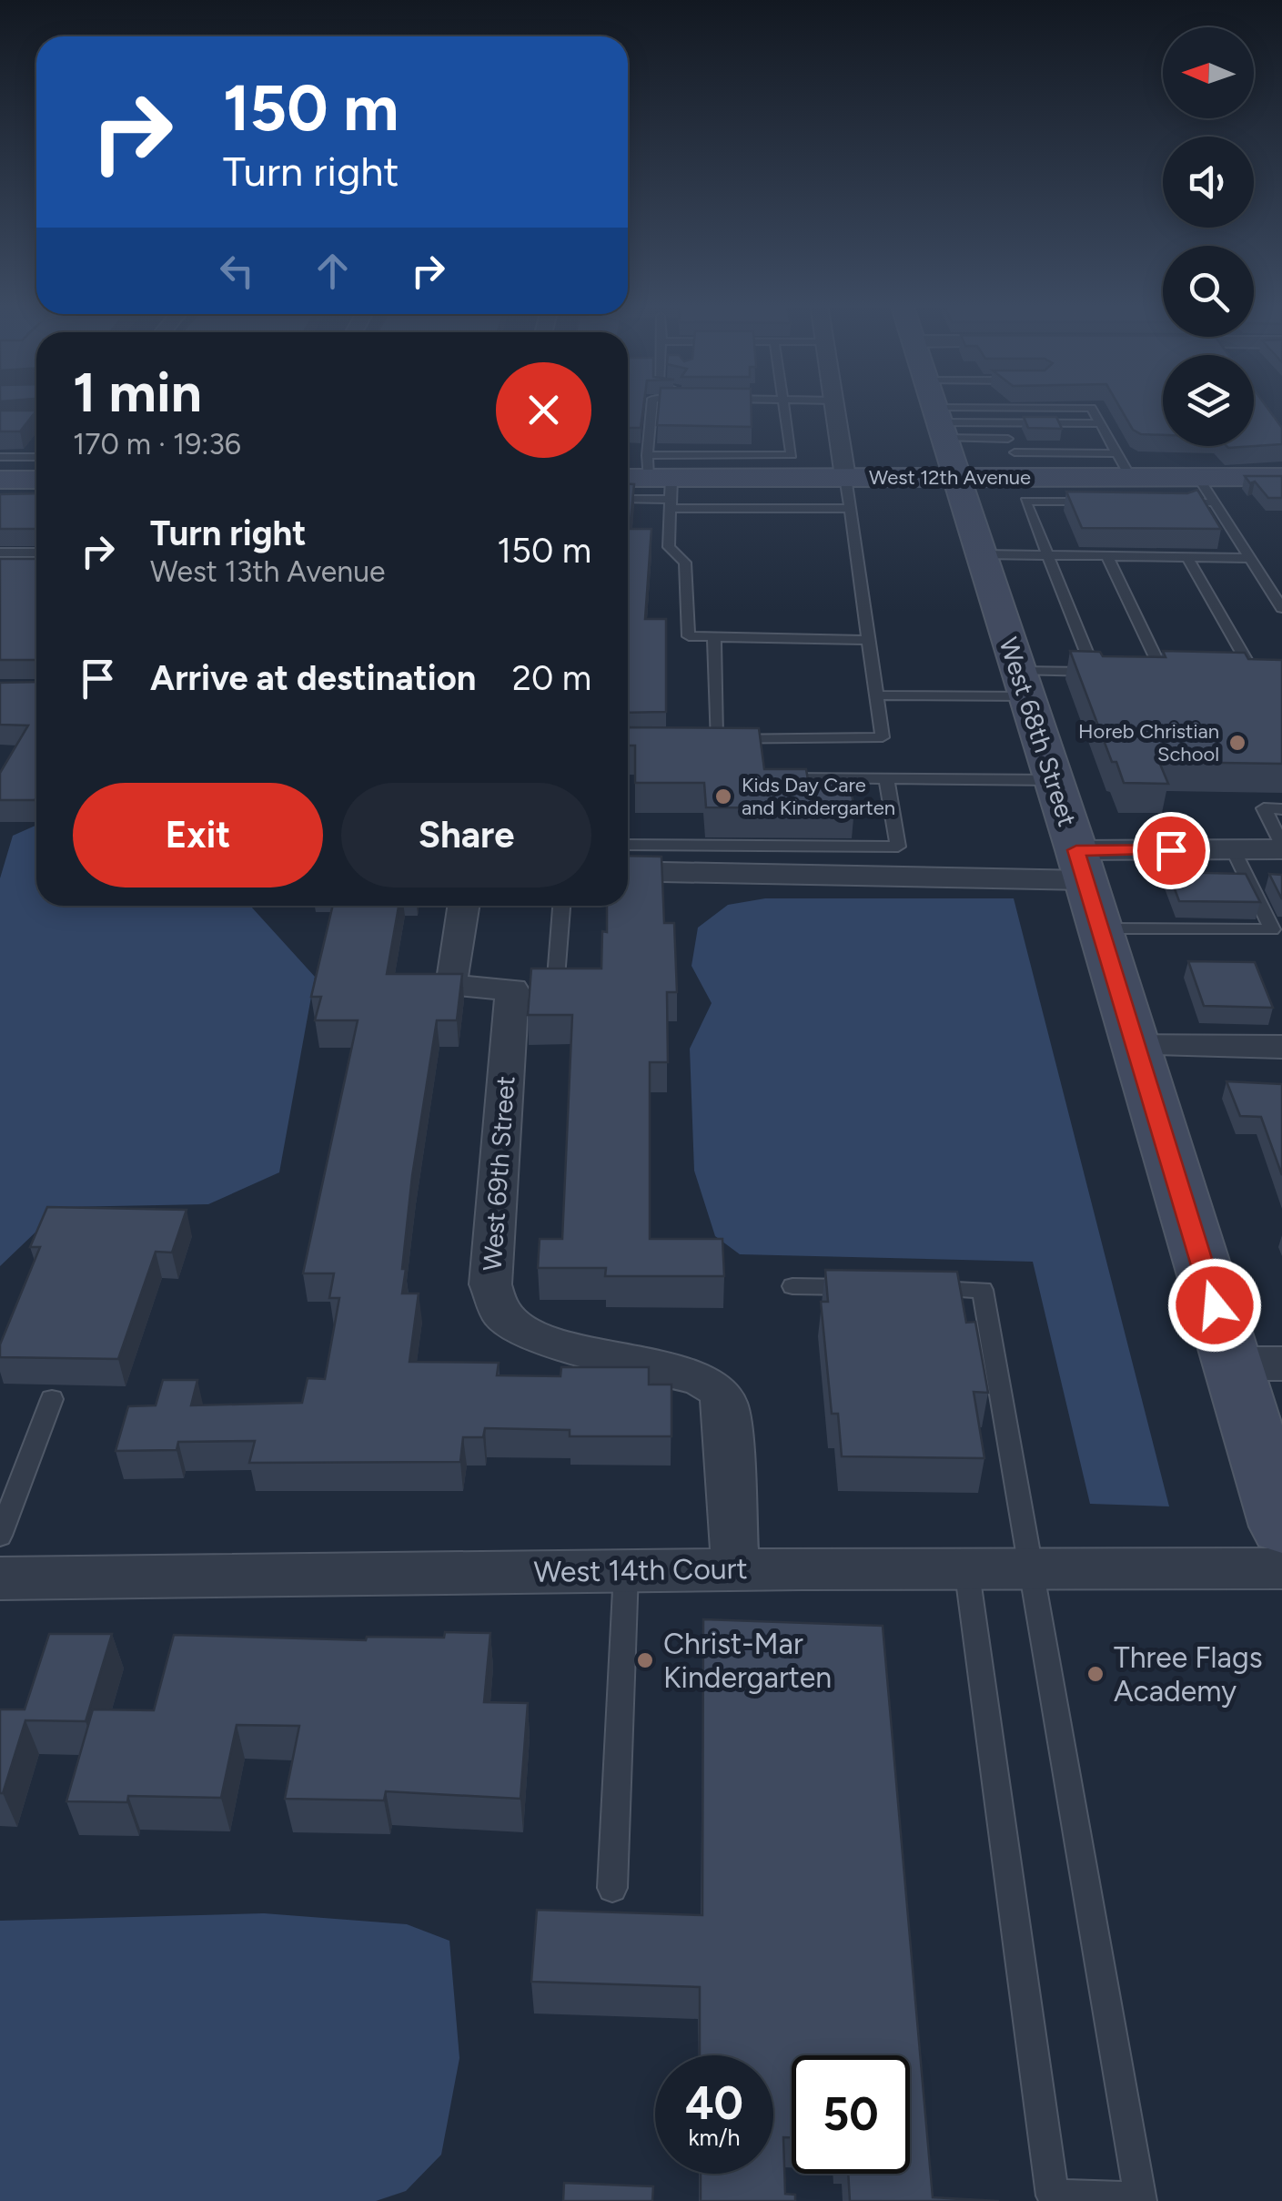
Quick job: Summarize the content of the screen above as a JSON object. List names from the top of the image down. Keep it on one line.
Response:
{"streets":{"main road":["West 12th Avenue","West 68th Street"],"street":["West 69th Street","West 14th Court"]},"crossings":[["West 12th Avenue","West 68th Street"],["West 69th Street","West 14th Court"]],"places":["Horeb Christian School","Kids Day Care and Kindergarten","Christ-Mar Kindergarten","Three Flags Academy"],"north":"left","page":{"turn":["150 m","Turn right"],"heading":["1 min","170 m · 19:36"],"list":[{"name":"Turn right","note":"West 13th Avenue","value":"150 m"},{"name":"Arrive at destination","value":"20 m"}],"buttons":["Exit","Share"],"speed":"40 km/h","limit":"50"}}
